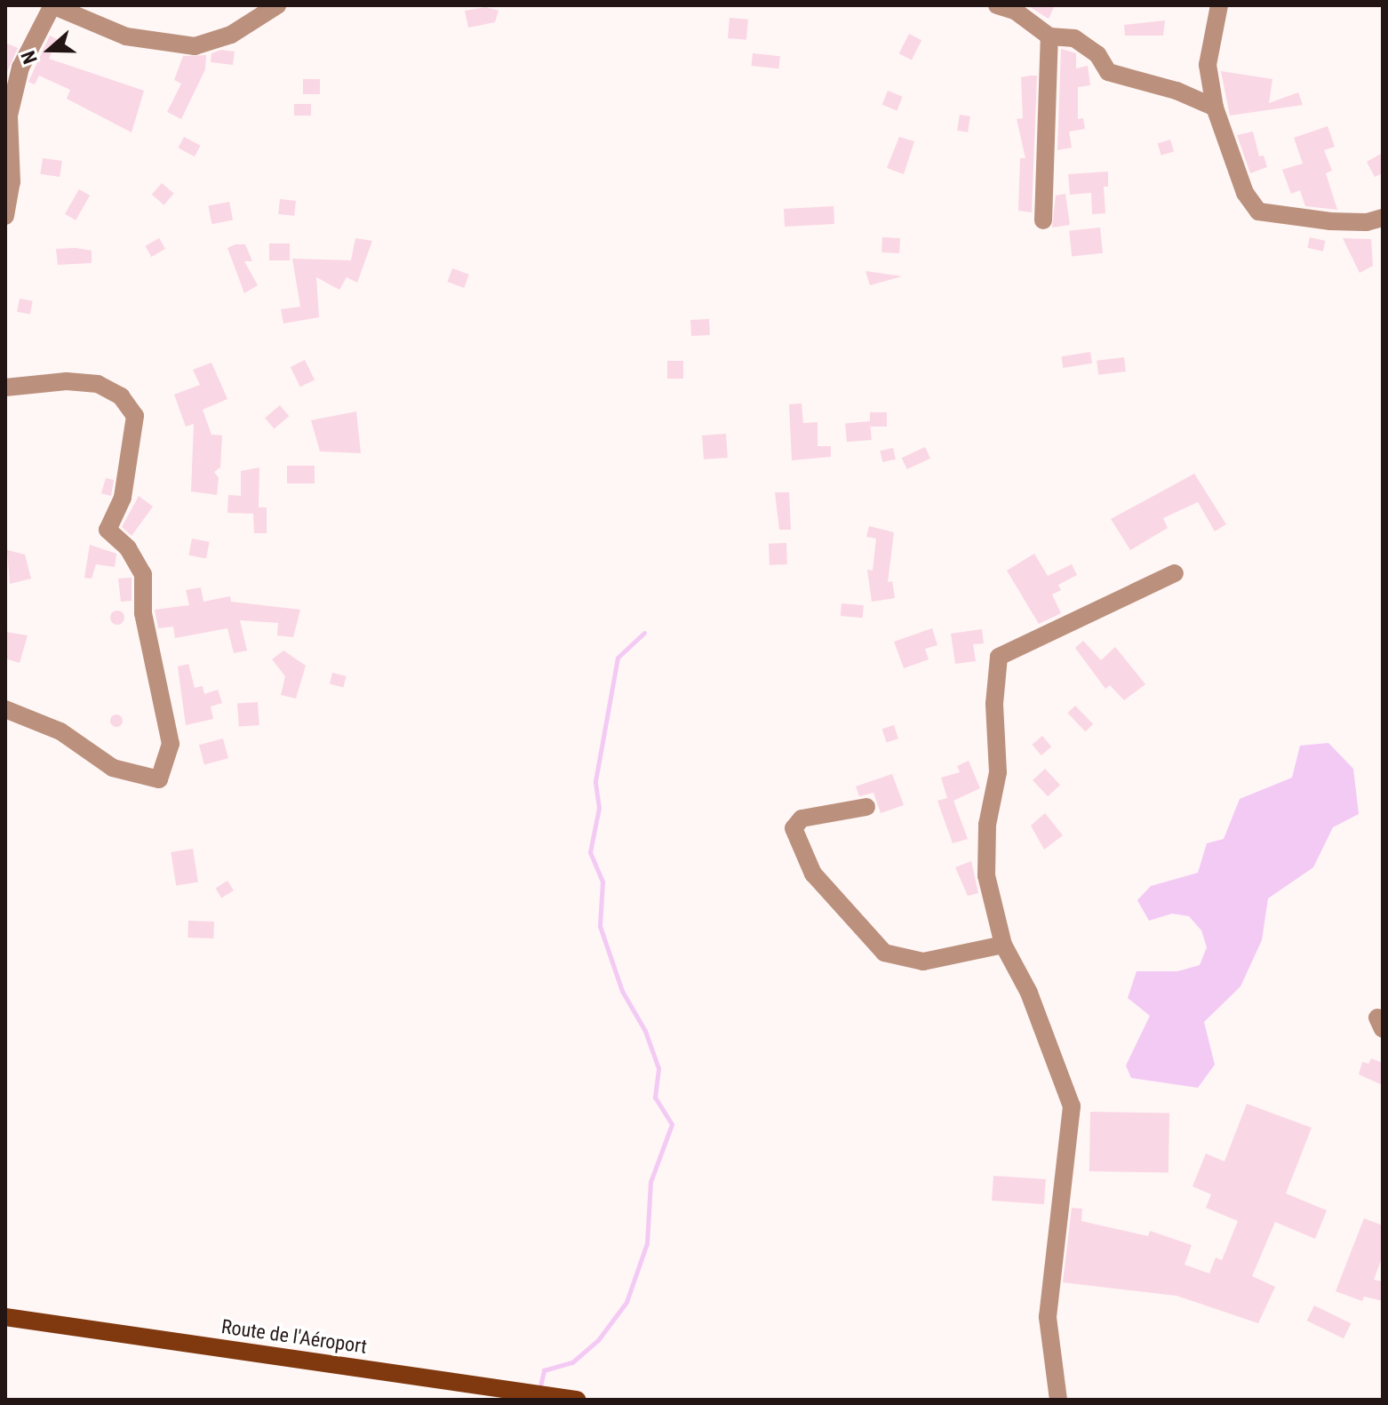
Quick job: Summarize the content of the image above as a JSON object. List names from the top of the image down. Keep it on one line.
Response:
{"streets":{"main road":["Route de l'Aéroport"]},"north":"left"}
